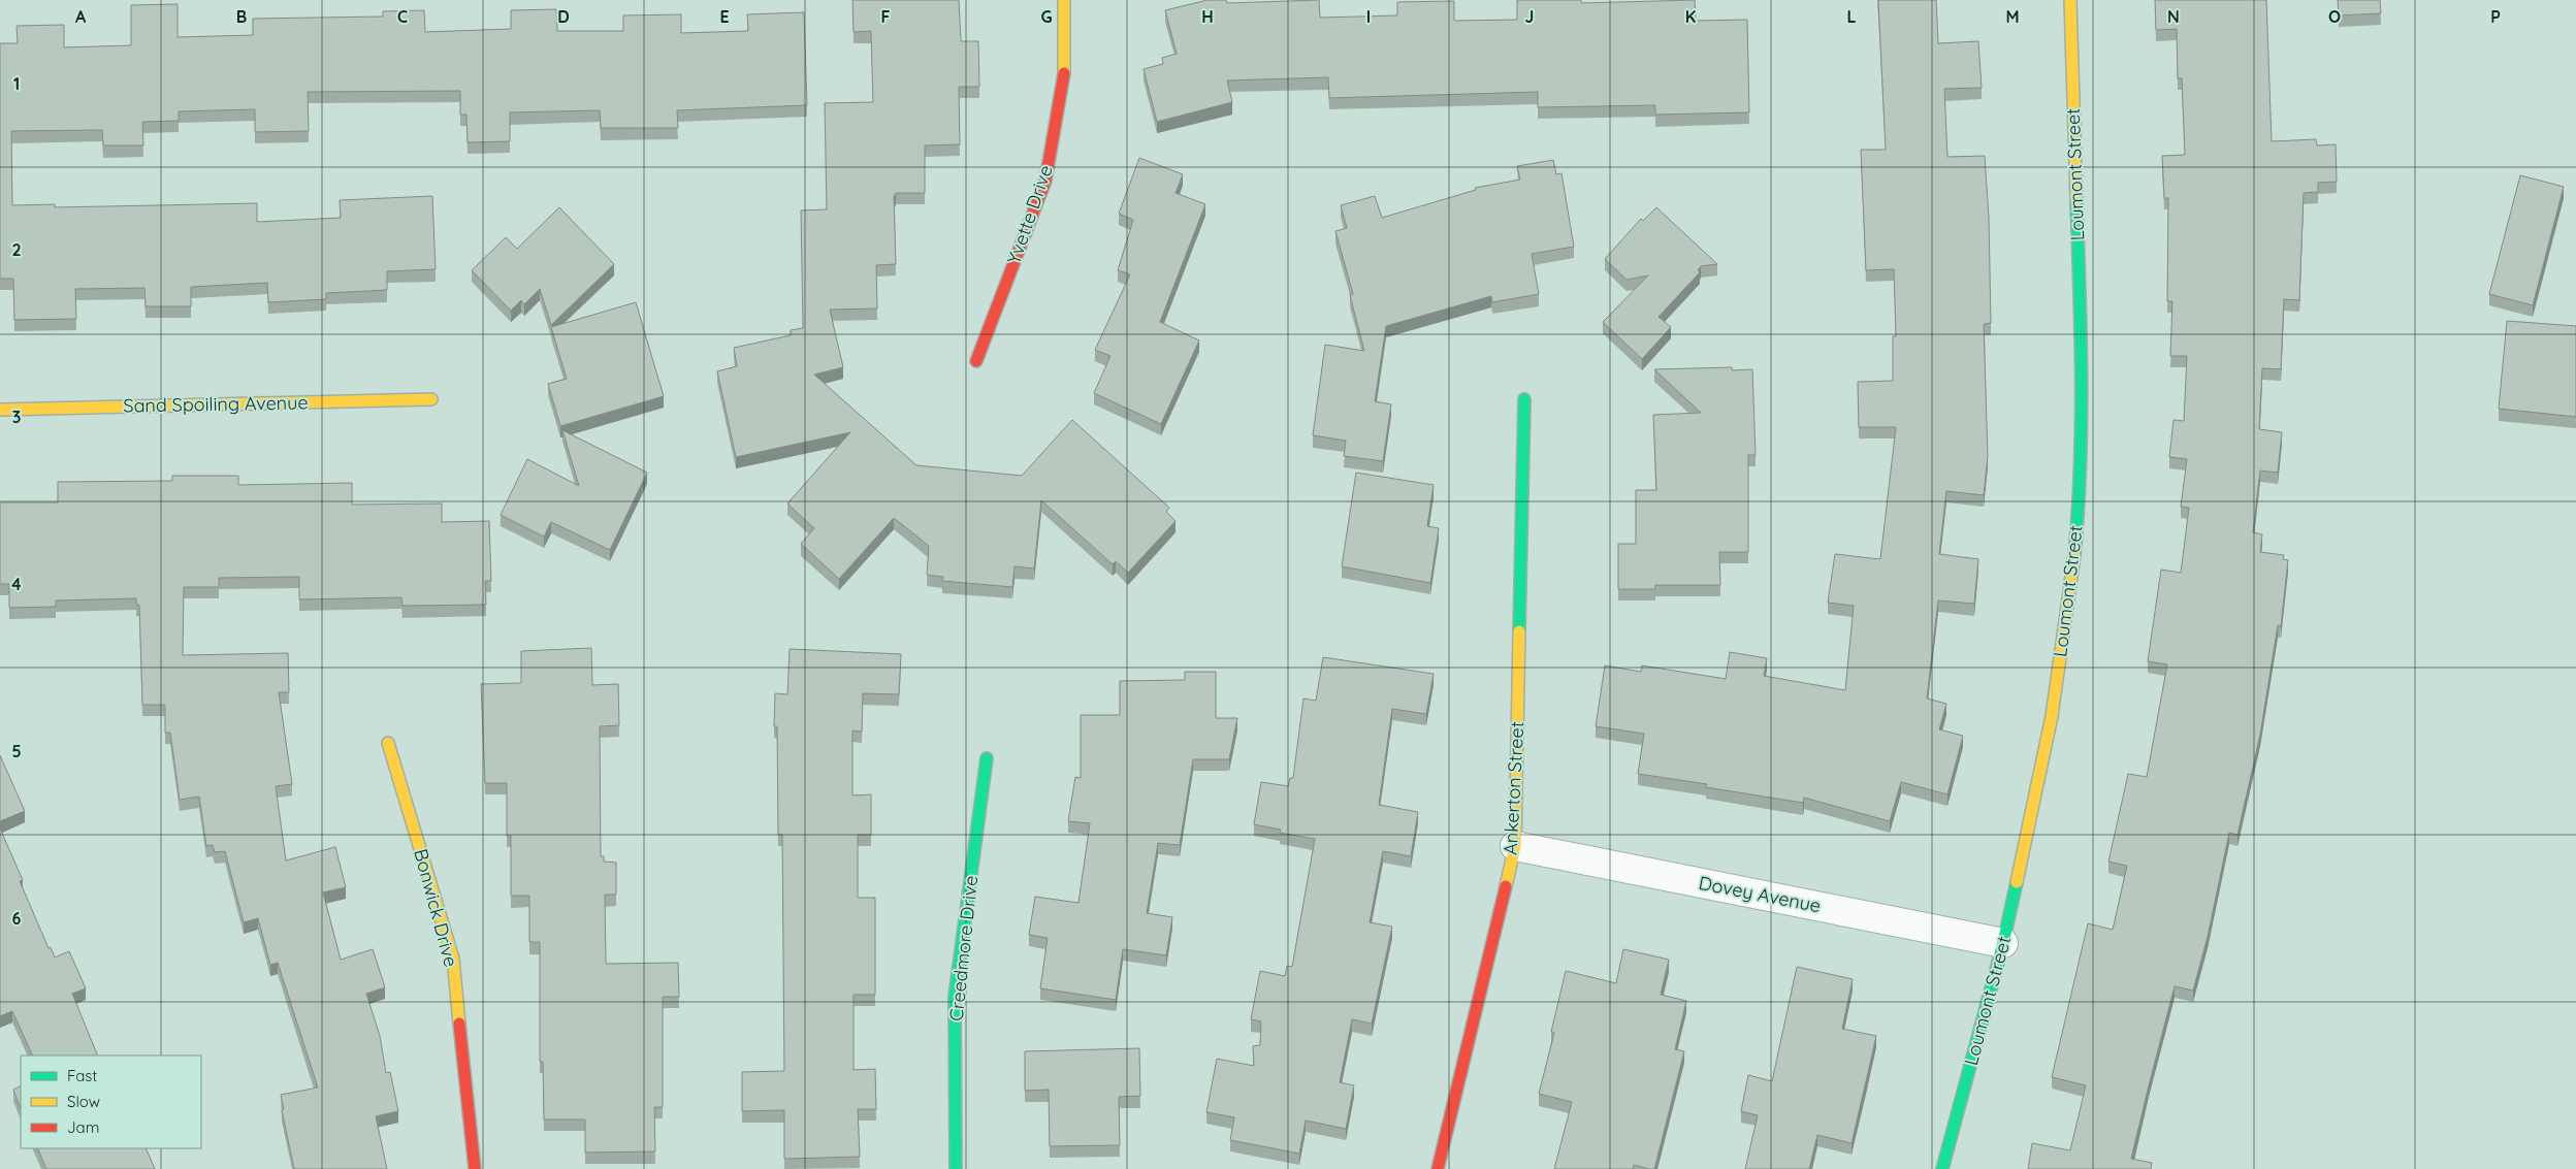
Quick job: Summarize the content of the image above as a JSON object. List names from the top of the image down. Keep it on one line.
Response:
{"streets":{"street":["Loumont Street","Yvette Drive","Sand Spoiling Avenue","Ankerton Street","Dovey Avenue","Bonwick Drive","Creedmore Drive"]},"crossings":[["Loumont Street","Dovey Avenue"],["Ankerton Street","Dovey Avenue"]],"legend":["Fast","Slow","Jam"],"grid":{"columns":["A","B","C","D","E","F","G","H","I","J","K","L","M","N","O","P"],"rows":["1","2","3","4","5","6"]}}
